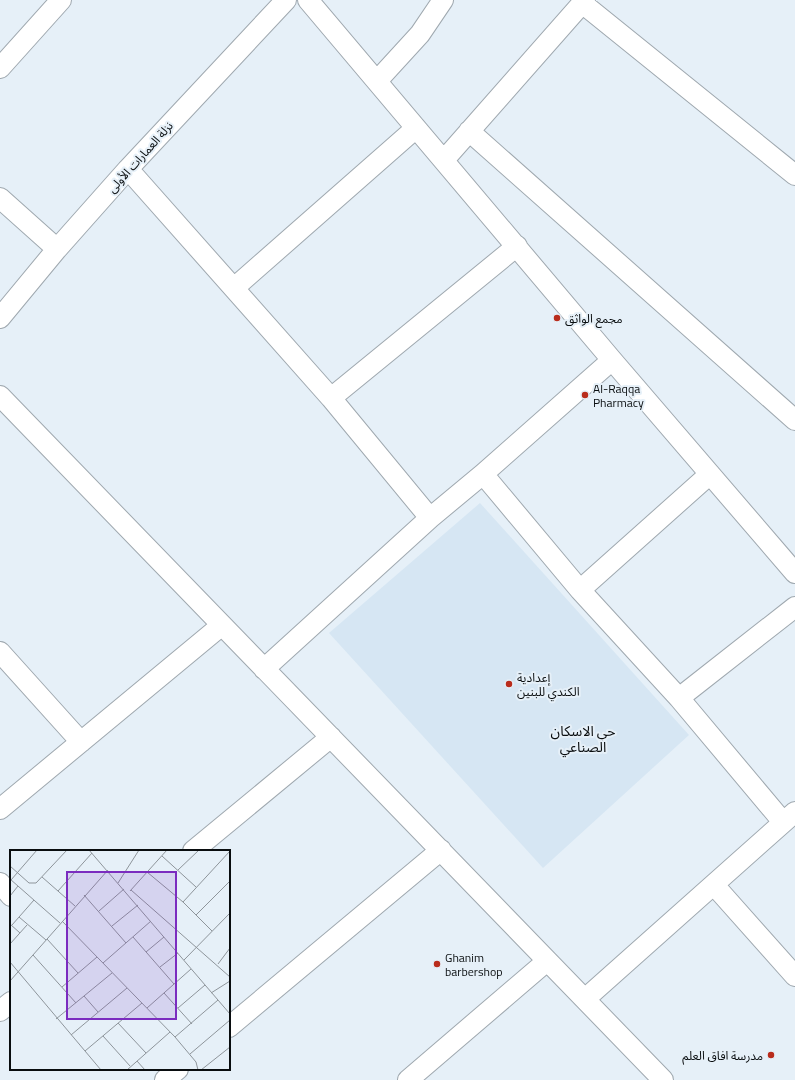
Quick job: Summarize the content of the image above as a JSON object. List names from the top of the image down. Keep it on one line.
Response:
{"streets":{"street":["نزلة العمارات الأولى"]},"districts":["حي الاسكان الصناعي"],"places":["مجمع الواثق","Al-Raqqa Pharmacy","إعدادية الكندي للبنين","Ghanim barbershop","مدرسة افاق العلم"]}
